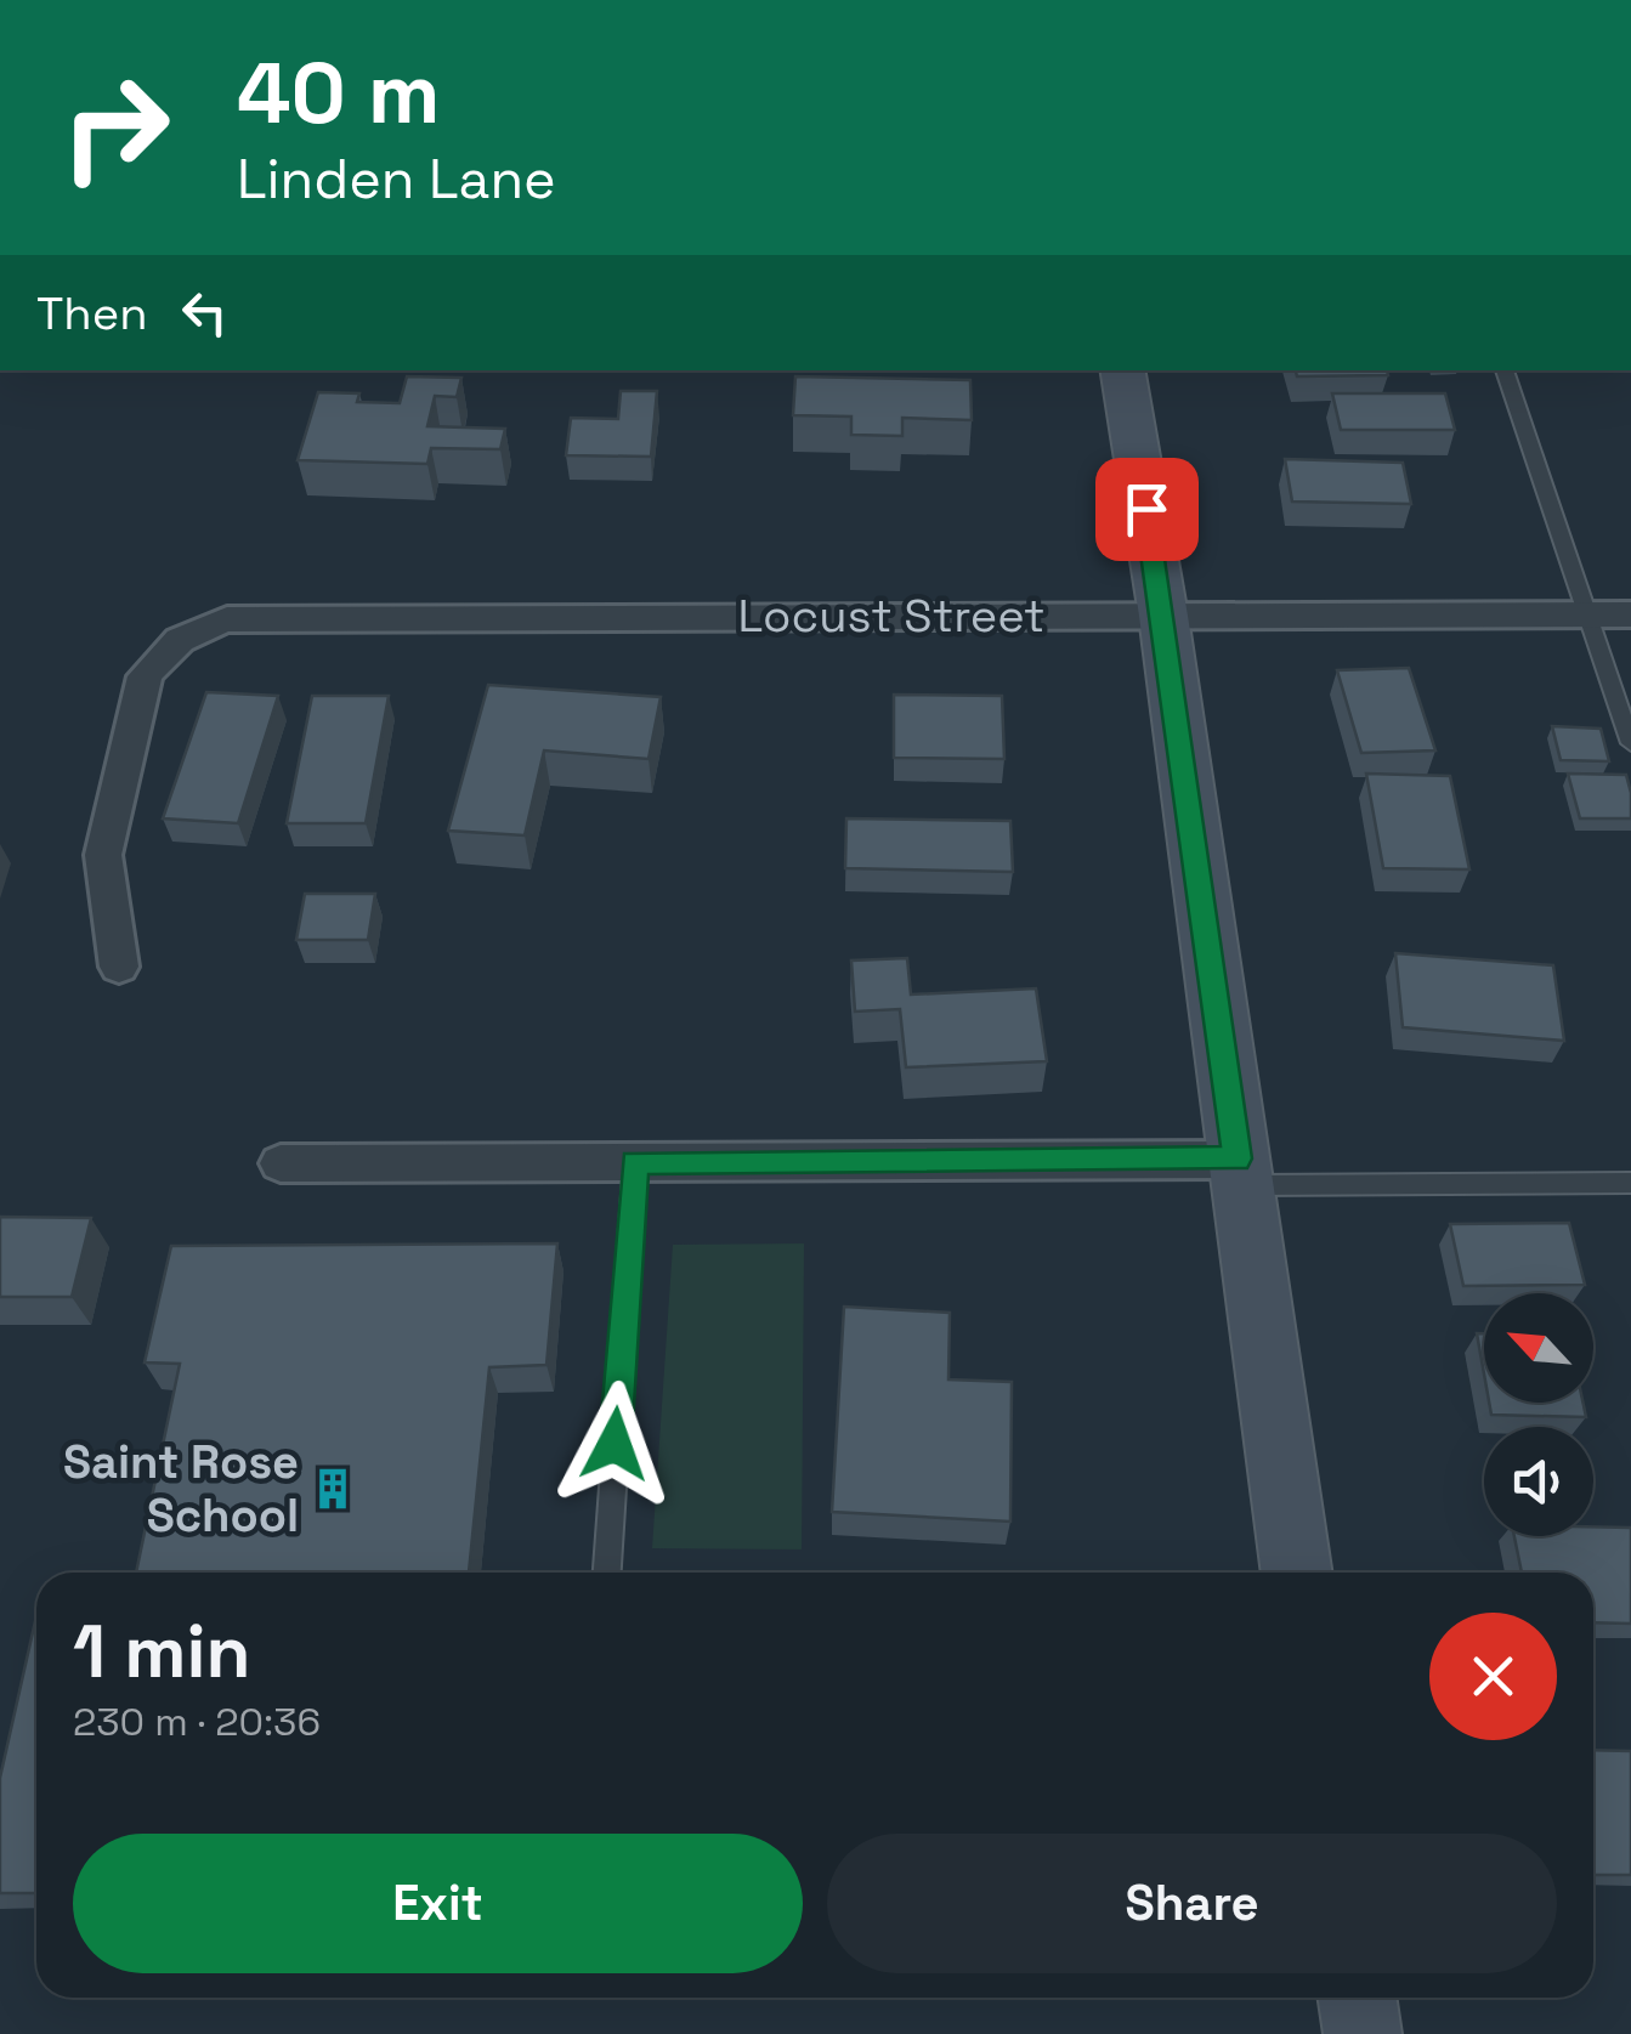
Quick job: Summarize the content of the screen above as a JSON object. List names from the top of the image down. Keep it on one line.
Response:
{"streets":{"street":["Locust Street"]},"places":{"building":["Saint Rose School"]},"north":"top left","page":{"turn":["40 m","Linden Lane"],"then":"Then","heading":["1 min","230 m · 20:36"],"buttons":["Exit","Share"]}}
